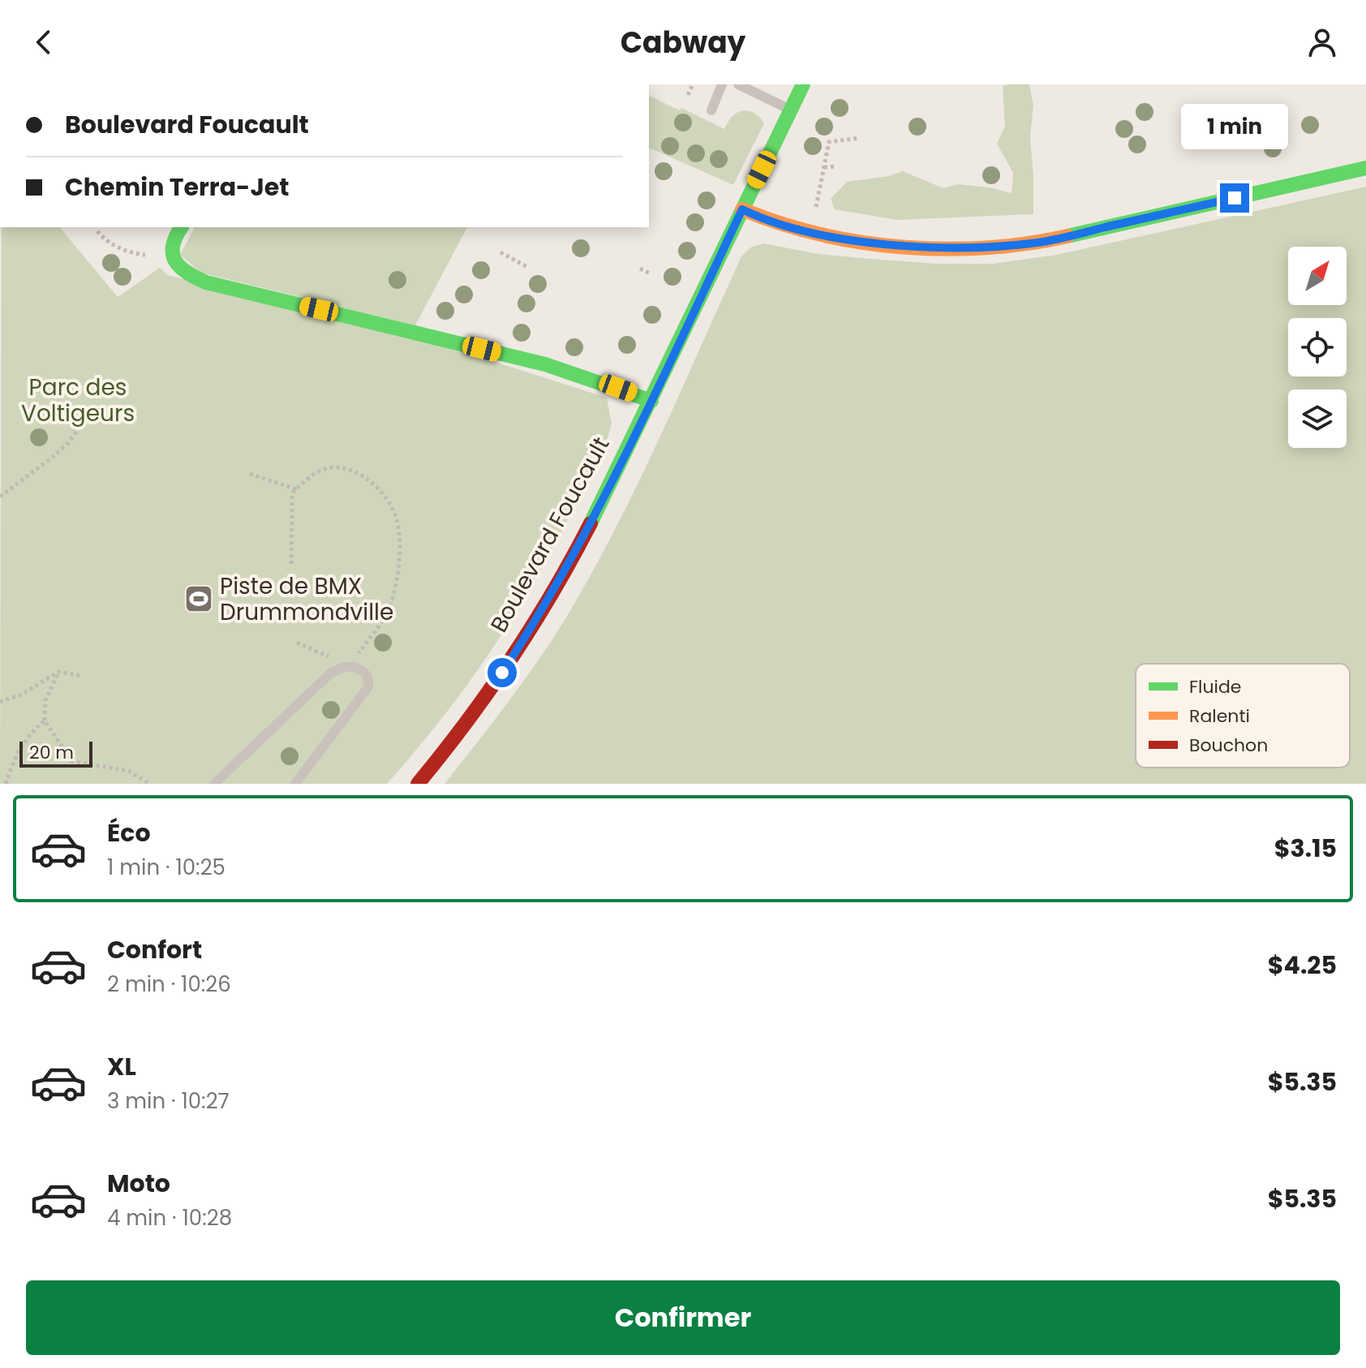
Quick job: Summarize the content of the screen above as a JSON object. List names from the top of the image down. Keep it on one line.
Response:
{"streets":{"street":["Boulevard Foucault"]},"parks":["Parc des Voltigeurs"],"places":{"sports":["Piste de BMX Drummondville"]},"legend":["Fluide","Ralenti","Bouchon"],"scale_bar":"20 m","north":"top right","page":{"header":"Cabway","banner":["Boulevard Foucault","Chemin Terra-Jet"],"bubble":"1 min","scale":"20 m","list":[{"name":"Éco","note":"1 min · 10:25","value":"$3.15"},{"name":"Confort","note":"2 min · 10:26","value":"$4.25"},{"name":"XL","note":"3 min · 10:27","value":"$5.35"},{"name":"Moto","note":"4 min · 10:28","value":"$5.35"}],"buttons":"Confirmer"}}
